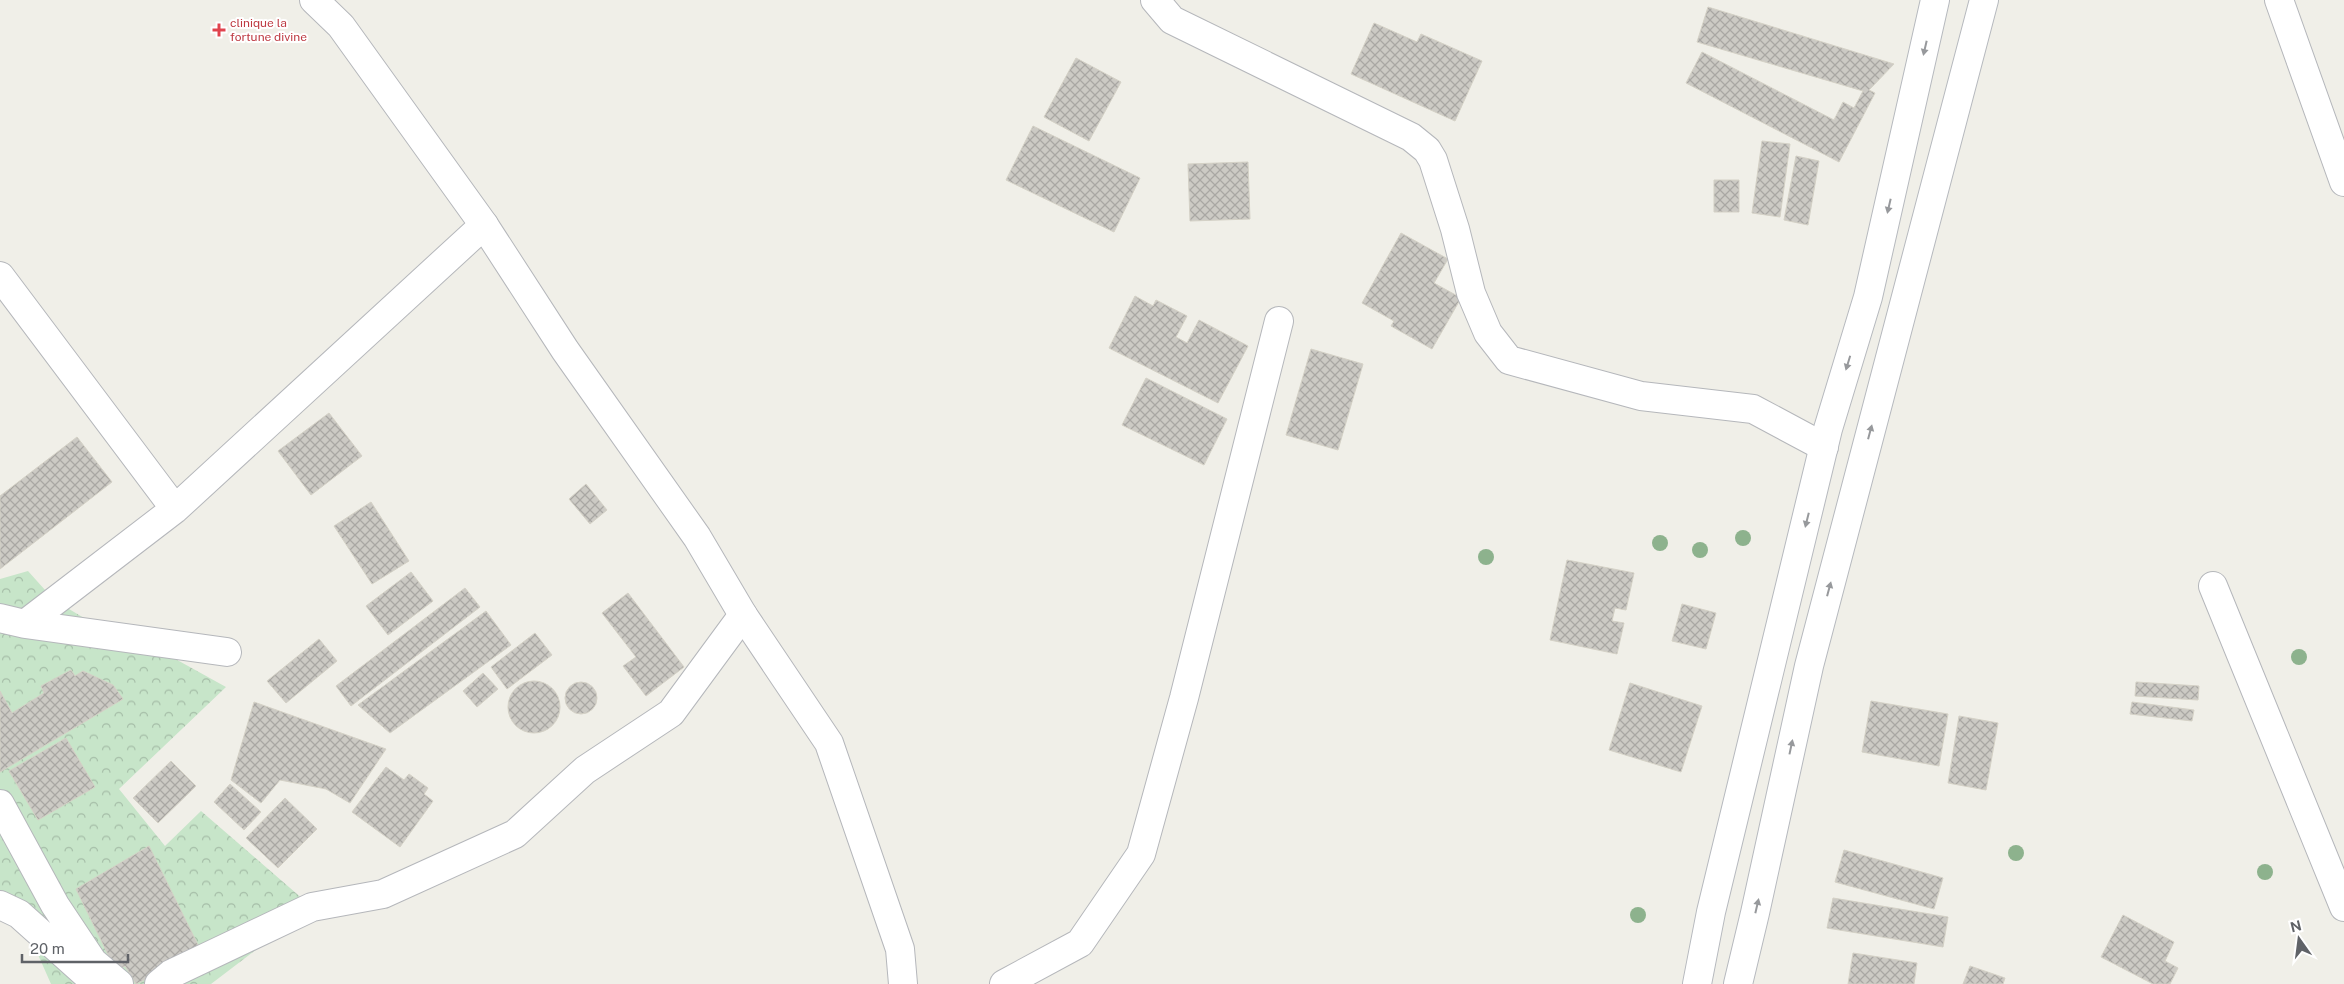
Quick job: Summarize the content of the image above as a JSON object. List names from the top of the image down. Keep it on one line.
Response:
{"places":{"health":["clinique la fortune divine"]},"scale_bar":"20 m","north":"top"}
